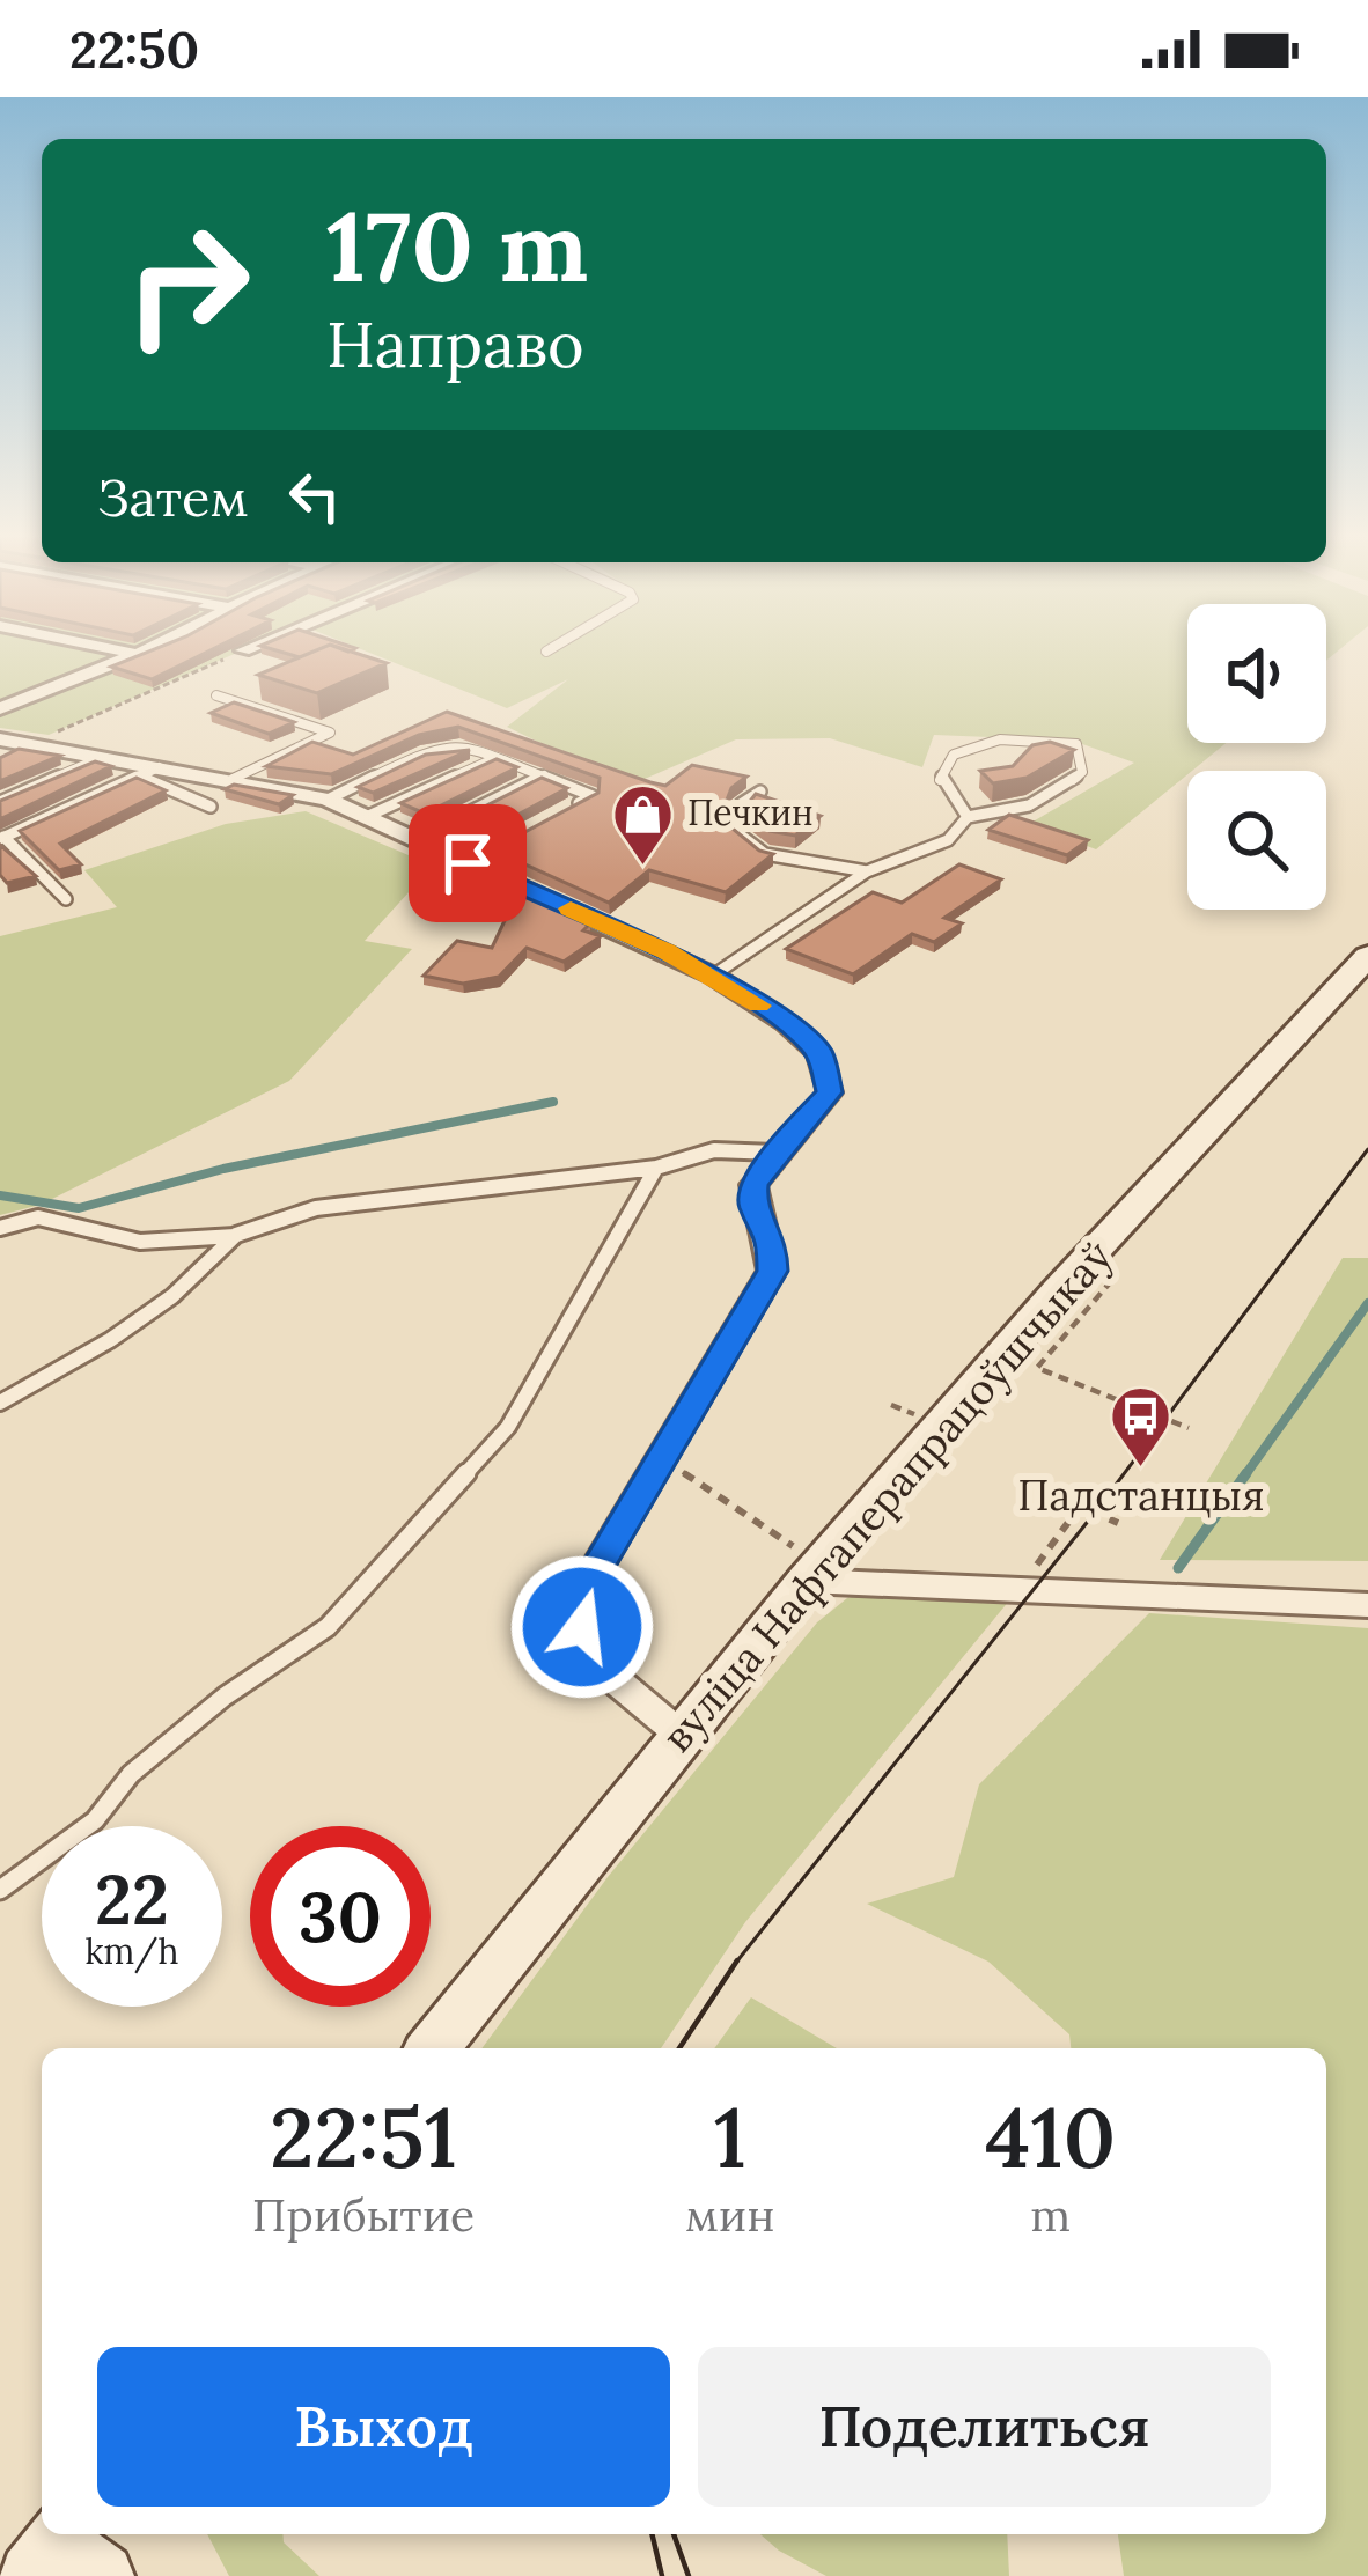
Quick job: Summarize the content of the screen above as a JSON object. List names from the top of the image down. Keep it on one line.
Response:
{"streets":{"main road":["вуліца Нафтаперапрацоўшчыкаў"]},"places":{"shop":["Печкин"],"bus stop":["Падстанцыя"]},"page":{"status":"22:50","turn":["170 m","Направо"],"then":"Затем","speed":"22 km/h","limit":"30","eta":["22:51","Прибытие","1","мин","410","m"],"buttons":["Выход","Поделиться"]}}
